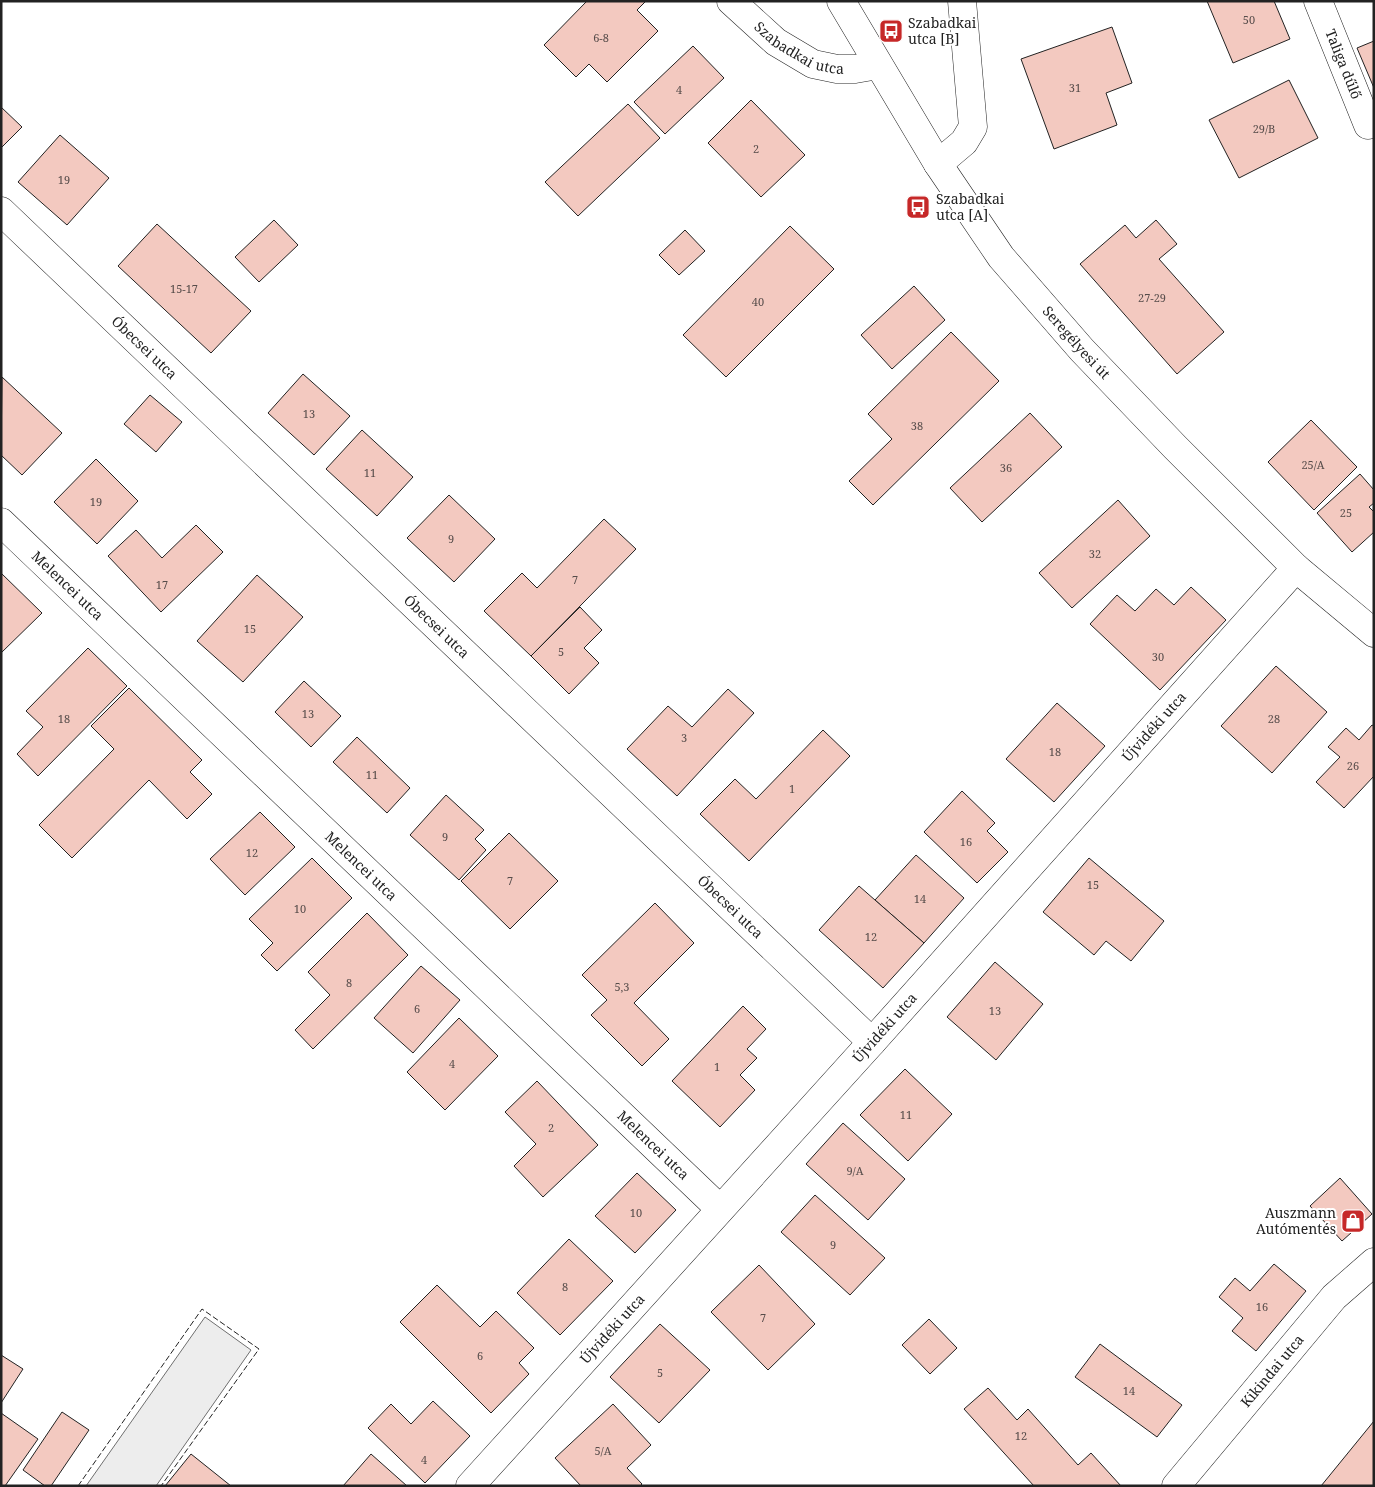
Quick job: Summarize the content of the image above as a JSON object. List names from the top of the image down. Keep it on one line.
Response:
{"streets":{"street":["Szabadkai utca","Taliga dűlő","Seregélyesi út","Óbecsei utca","Melencei utca","Újvidéki utca","Kikindai utca"]},"crossings":[["Szabadkai utca","Seregélyesi út"],["Seregélyesi út","Újvidéki utca"],["Óbecsei utca","Újvidéki utca"],["Melencei utca","Újvidéki utca"]],"places":{"bus stop":["Szabadkai utca [B]","Szabadkai utca [A]"],"shop":["Auszmann Autómentés"]},"house_numbers":["50","6-8","31","4","29/B","2","19","15-17","27-29","40","13","38","25/A","36","11","19","25","9","32","7","17","15","5","30","13","18","28","3","18","26","11","1","9","16","12","7","15","14","10","12","8","5,3","6","13","4","1","11","2","9/A","10","9","8","16","7","6","5","14","12","5/A","4"]}
